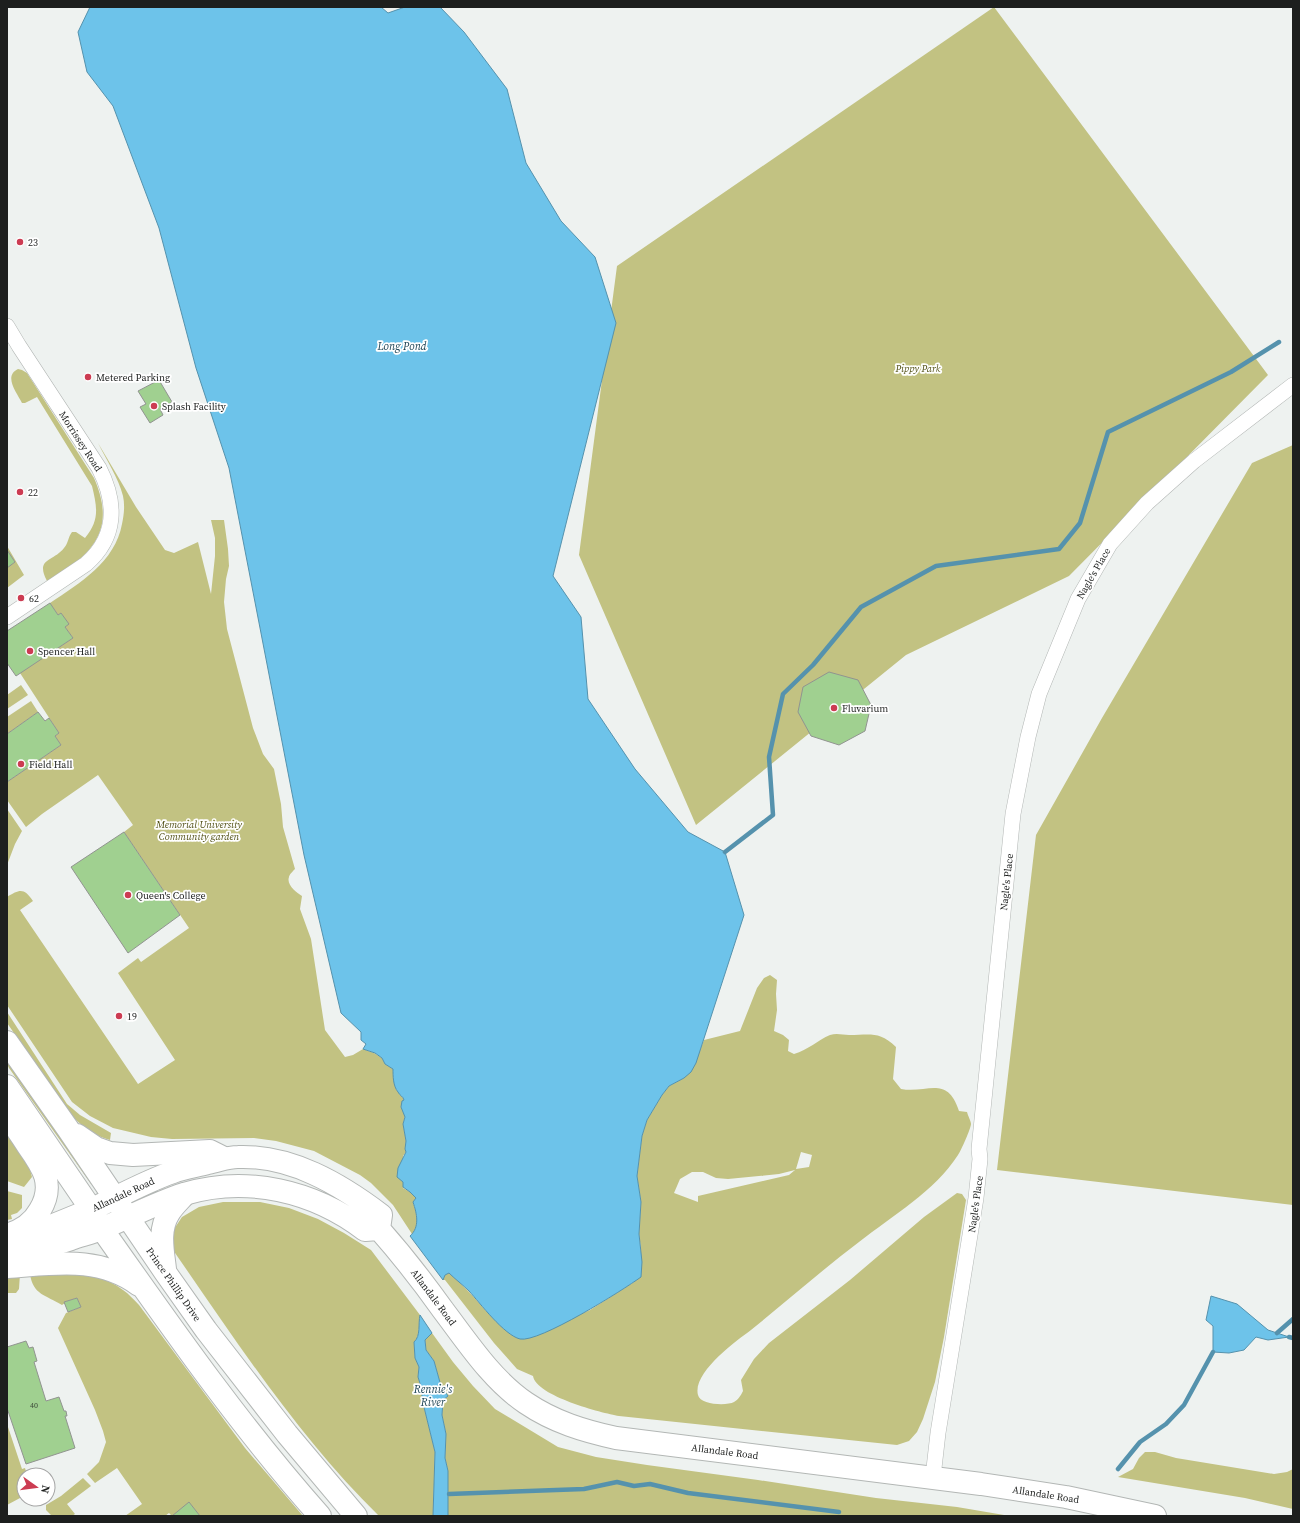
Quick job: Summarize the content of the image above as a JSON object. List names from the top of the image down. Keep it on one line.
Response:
{"streets":{"main road":["Allandale Road","Prince Phillip Drive"],"street":["Morrissey Road","Nagle's Place"]},"crossings":[["Nagle's Place","Allandale Road"],["Allandale Road","Prince Phillip Drive"]],"water":["Long Pond","Rennie's River"],"parks":["Pippy Park","Memorial University Community garden"],"places":["23","Metered Parking","Splash Facility","22","62","Spencer Hall","Fluvarium","Field Hall","Queen's College","19"],"house_numbers":["40"],"north":"right"}
